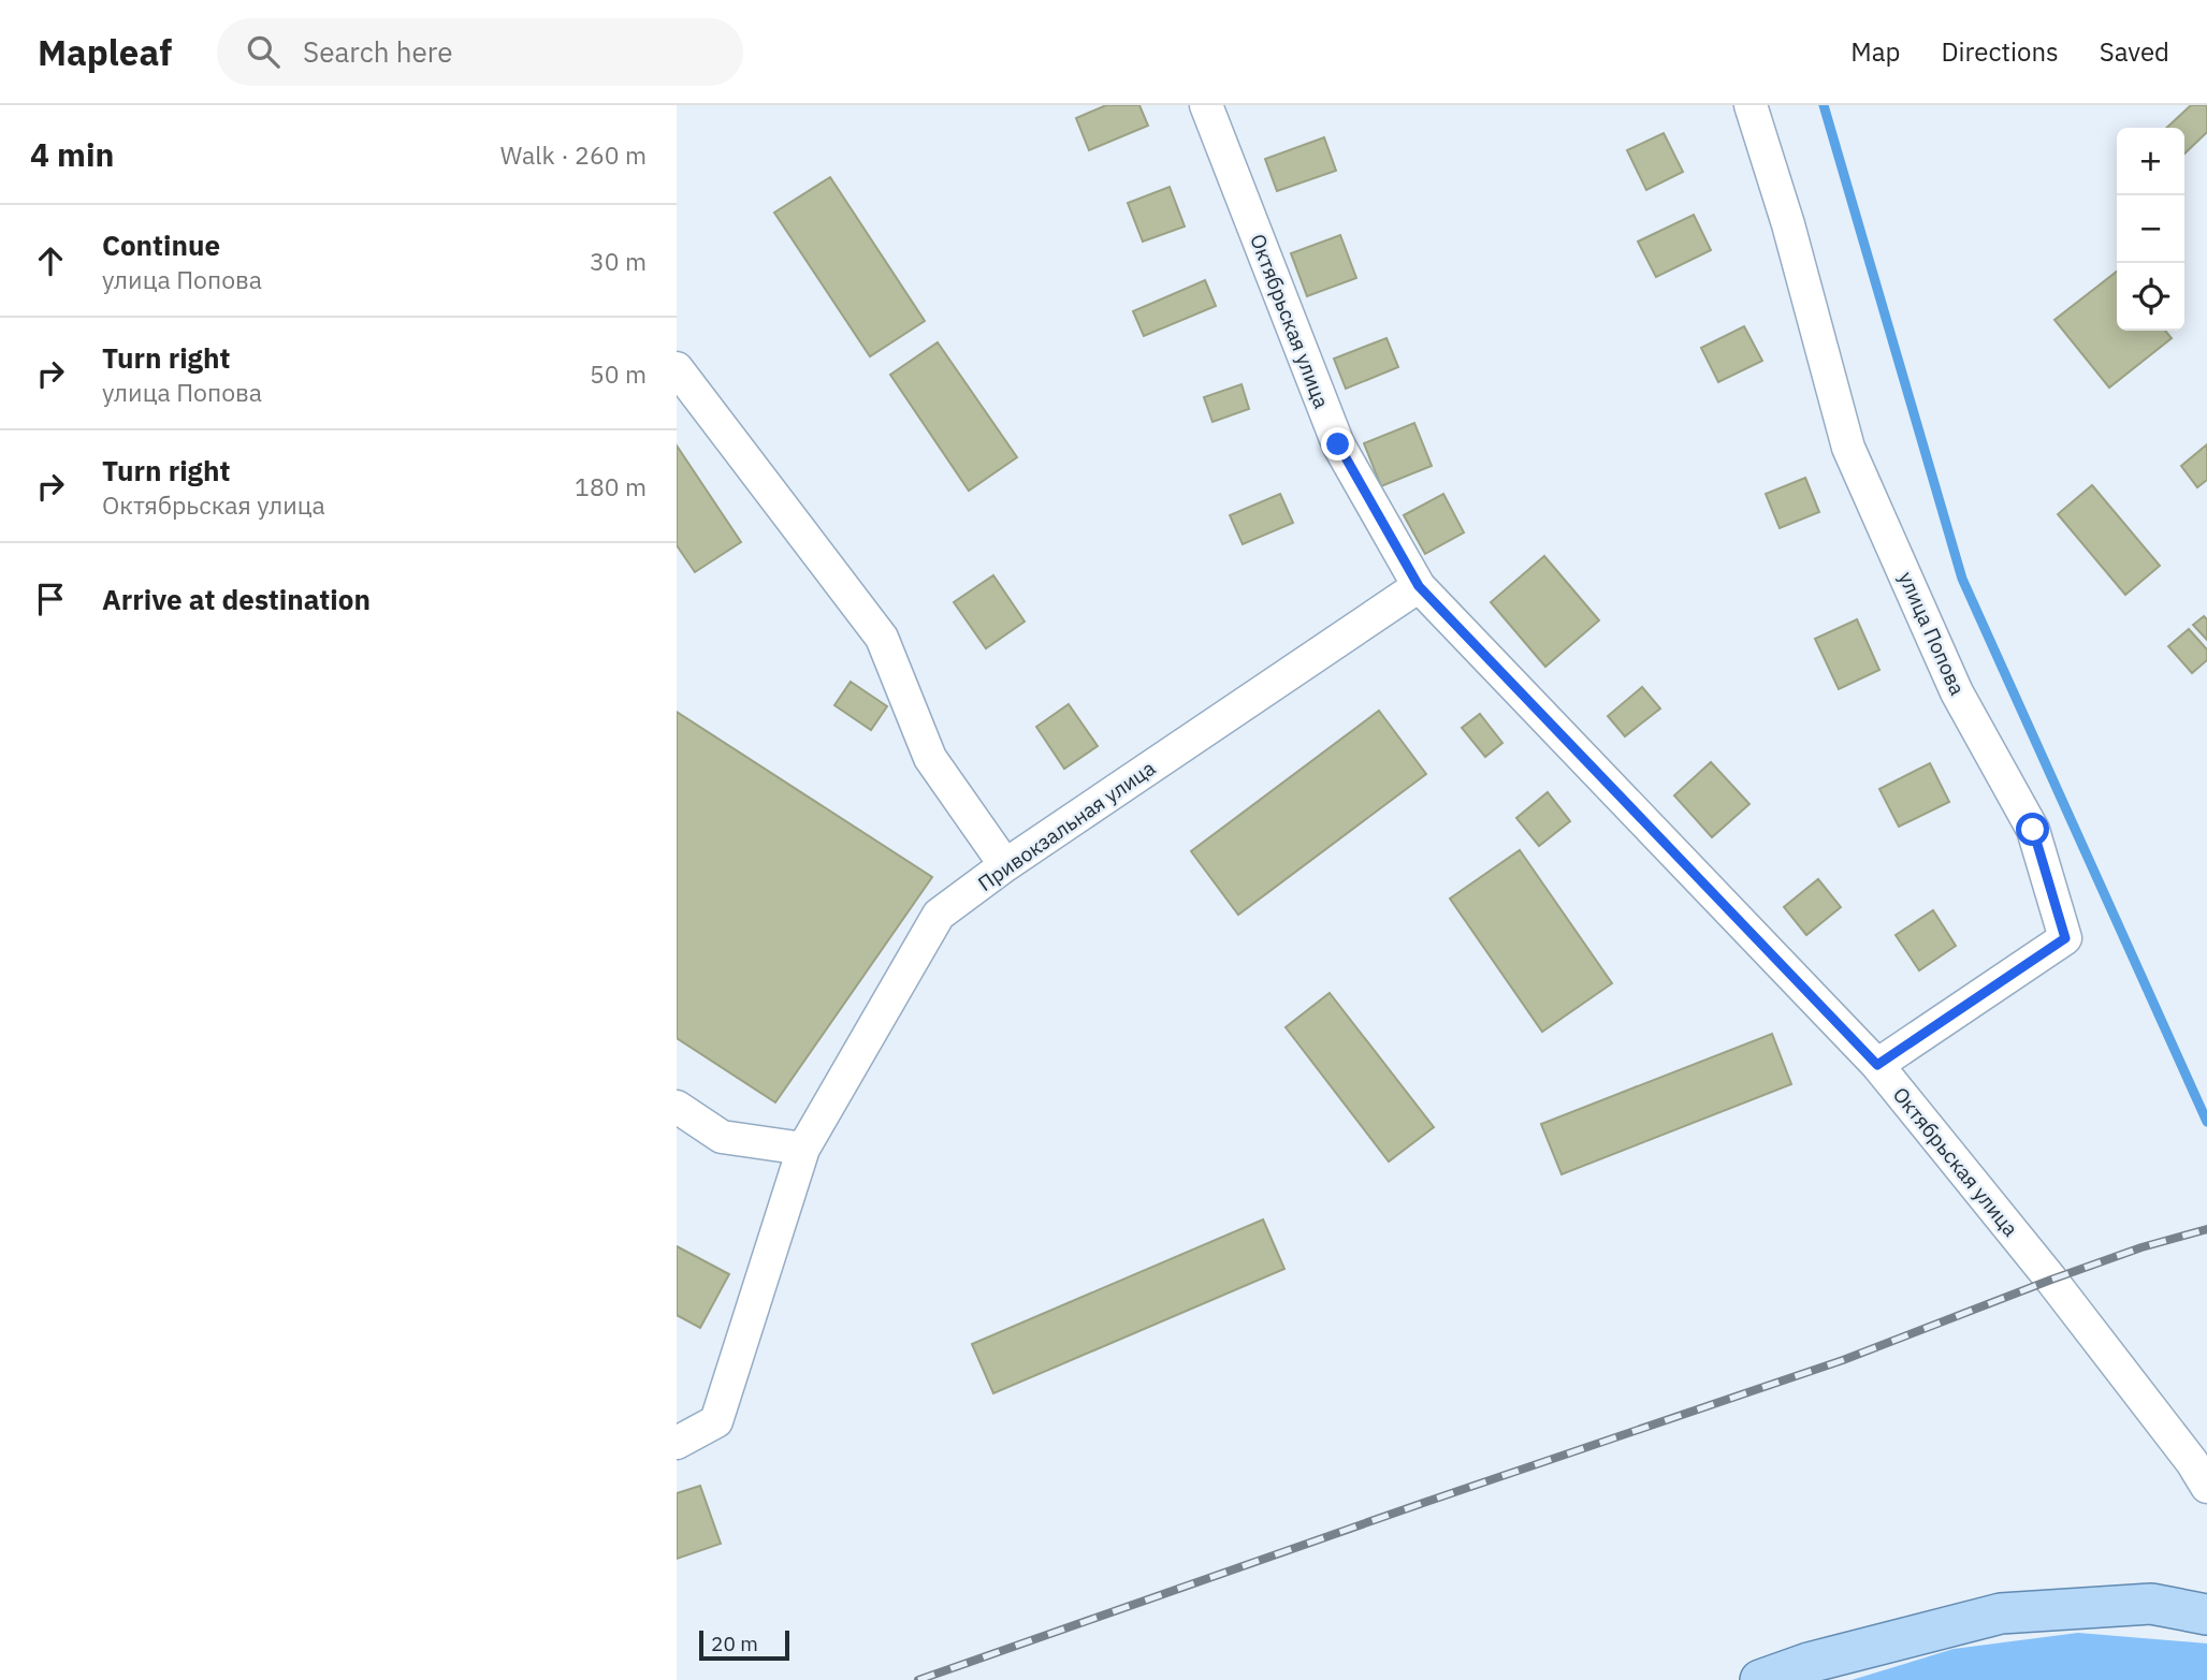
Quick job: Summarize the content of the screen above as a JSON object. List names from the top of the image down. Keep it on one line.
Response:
{"streets":{"street":["Октябрьская улица","улица Попова","Привокзальная улица"]},"crossings":[["Октябрьская улица","улица Попова"],["Октябрьская улица","Привокзальная улица"]],"scale_bar":"20 m","page":{"header":"Mapleaf","search":"Search here","nav":["Map","Directions","Saved"],"heading":["4 min","Walk · 260 m"],"map_buttons":["+","−"],"list":[["Continue","улица Попова","30 m"],["Turn right","улица Попова","50 m"],["Turn right","Октябрьская улица","180 m"],"Arrive at destination"],"scale":"20 m"}}
